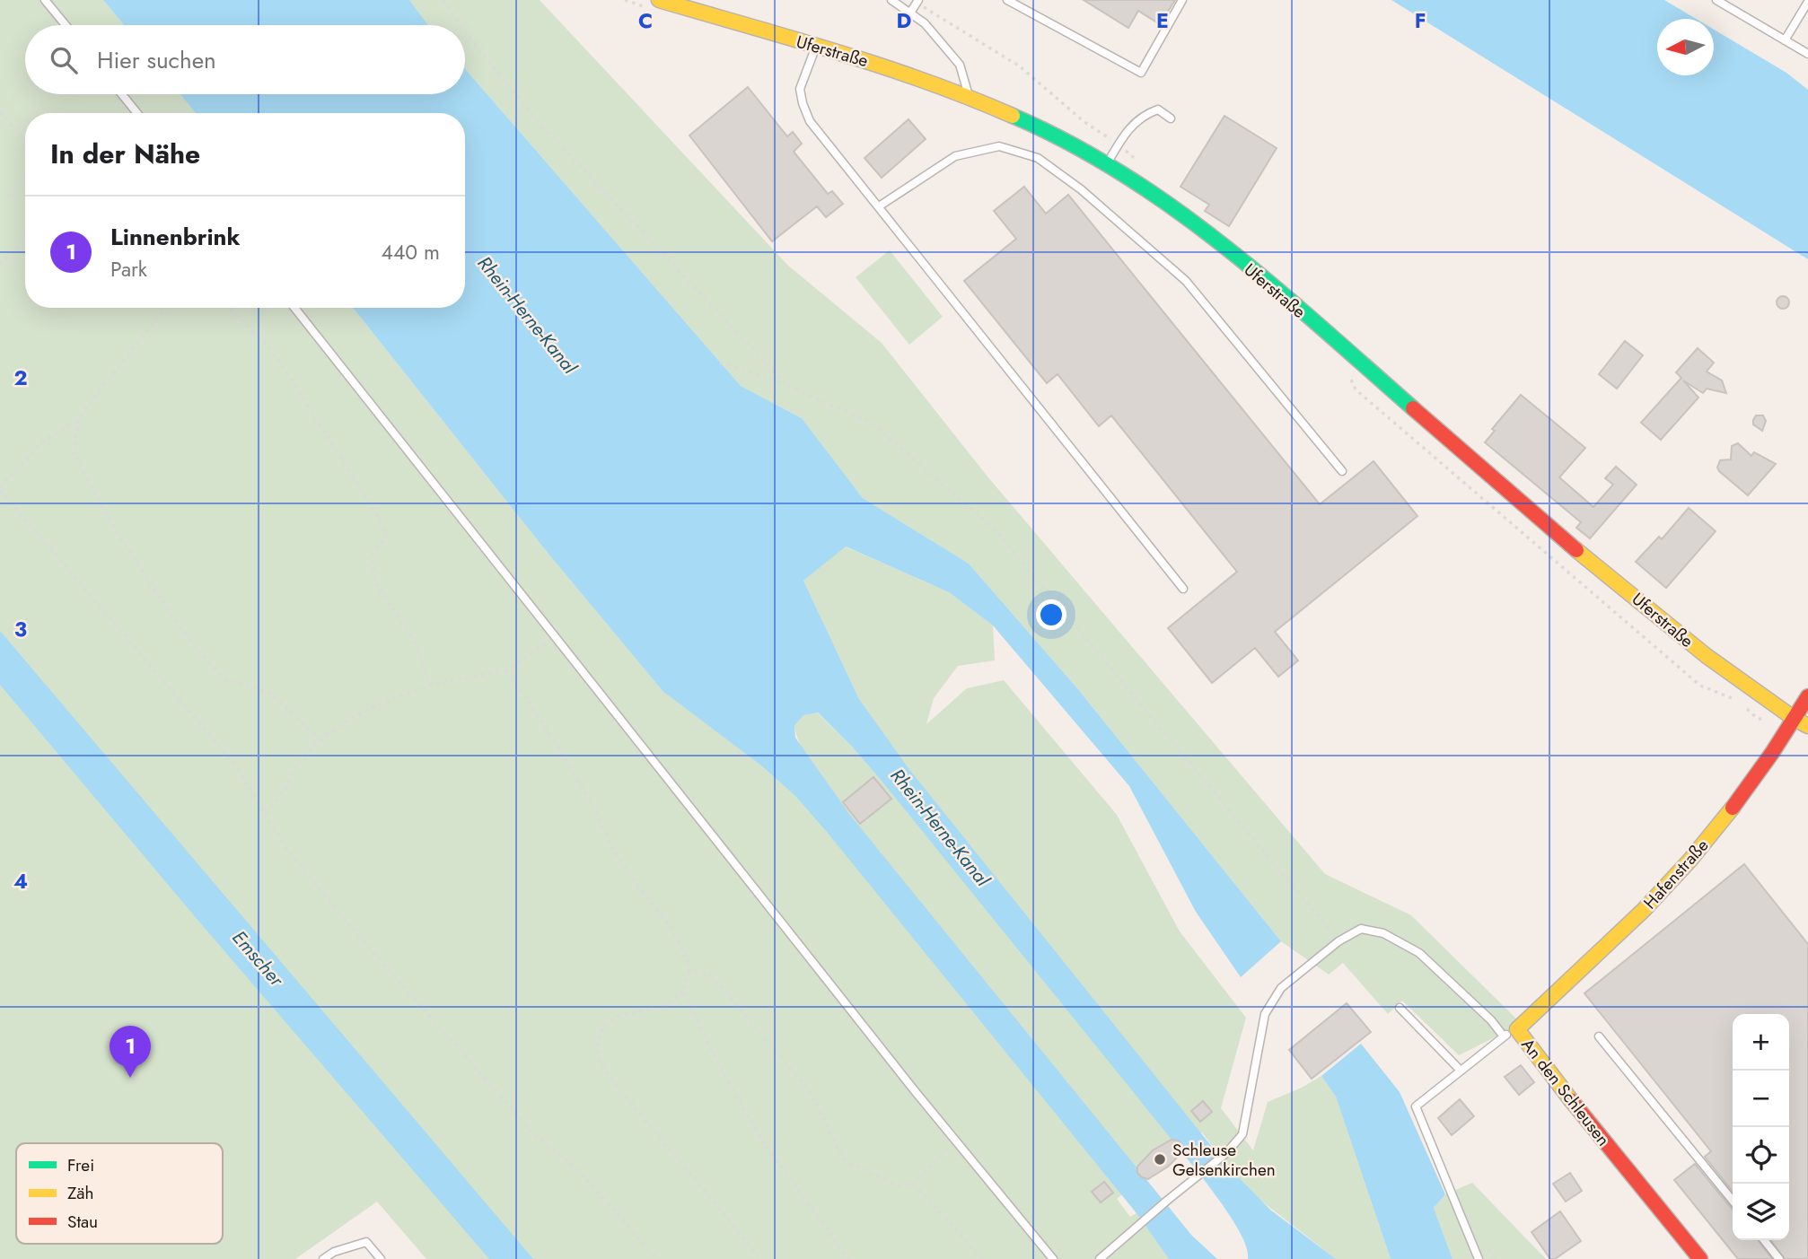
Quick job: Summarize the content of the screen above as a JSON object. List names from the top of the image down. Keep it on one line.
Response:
{"streets":{"main road":["Uferstraße","Hafenstraße","An den Schleusen"]},"crossings":[["Uferstraße","Hafenstraße"],["Hafenstraße","An den Schleusen"]],"water":["Rhein-Herne-Kanal","Emscher"],"places":["Schleuse Gelsenkirchen"],"legend":["Frei","Zäh","Stau"],"north":"left","page":{"search":"Hier suchen","heading":"In der Nähe","list":[{"mark":"1","name":"Linnenbrink","note":"Park","value":"440 m"}],"map_buttons":["+","−"],"pins":"1"},"grid":{"columns":["C","D","E","F"],"rows":["2","3","4"]}}
